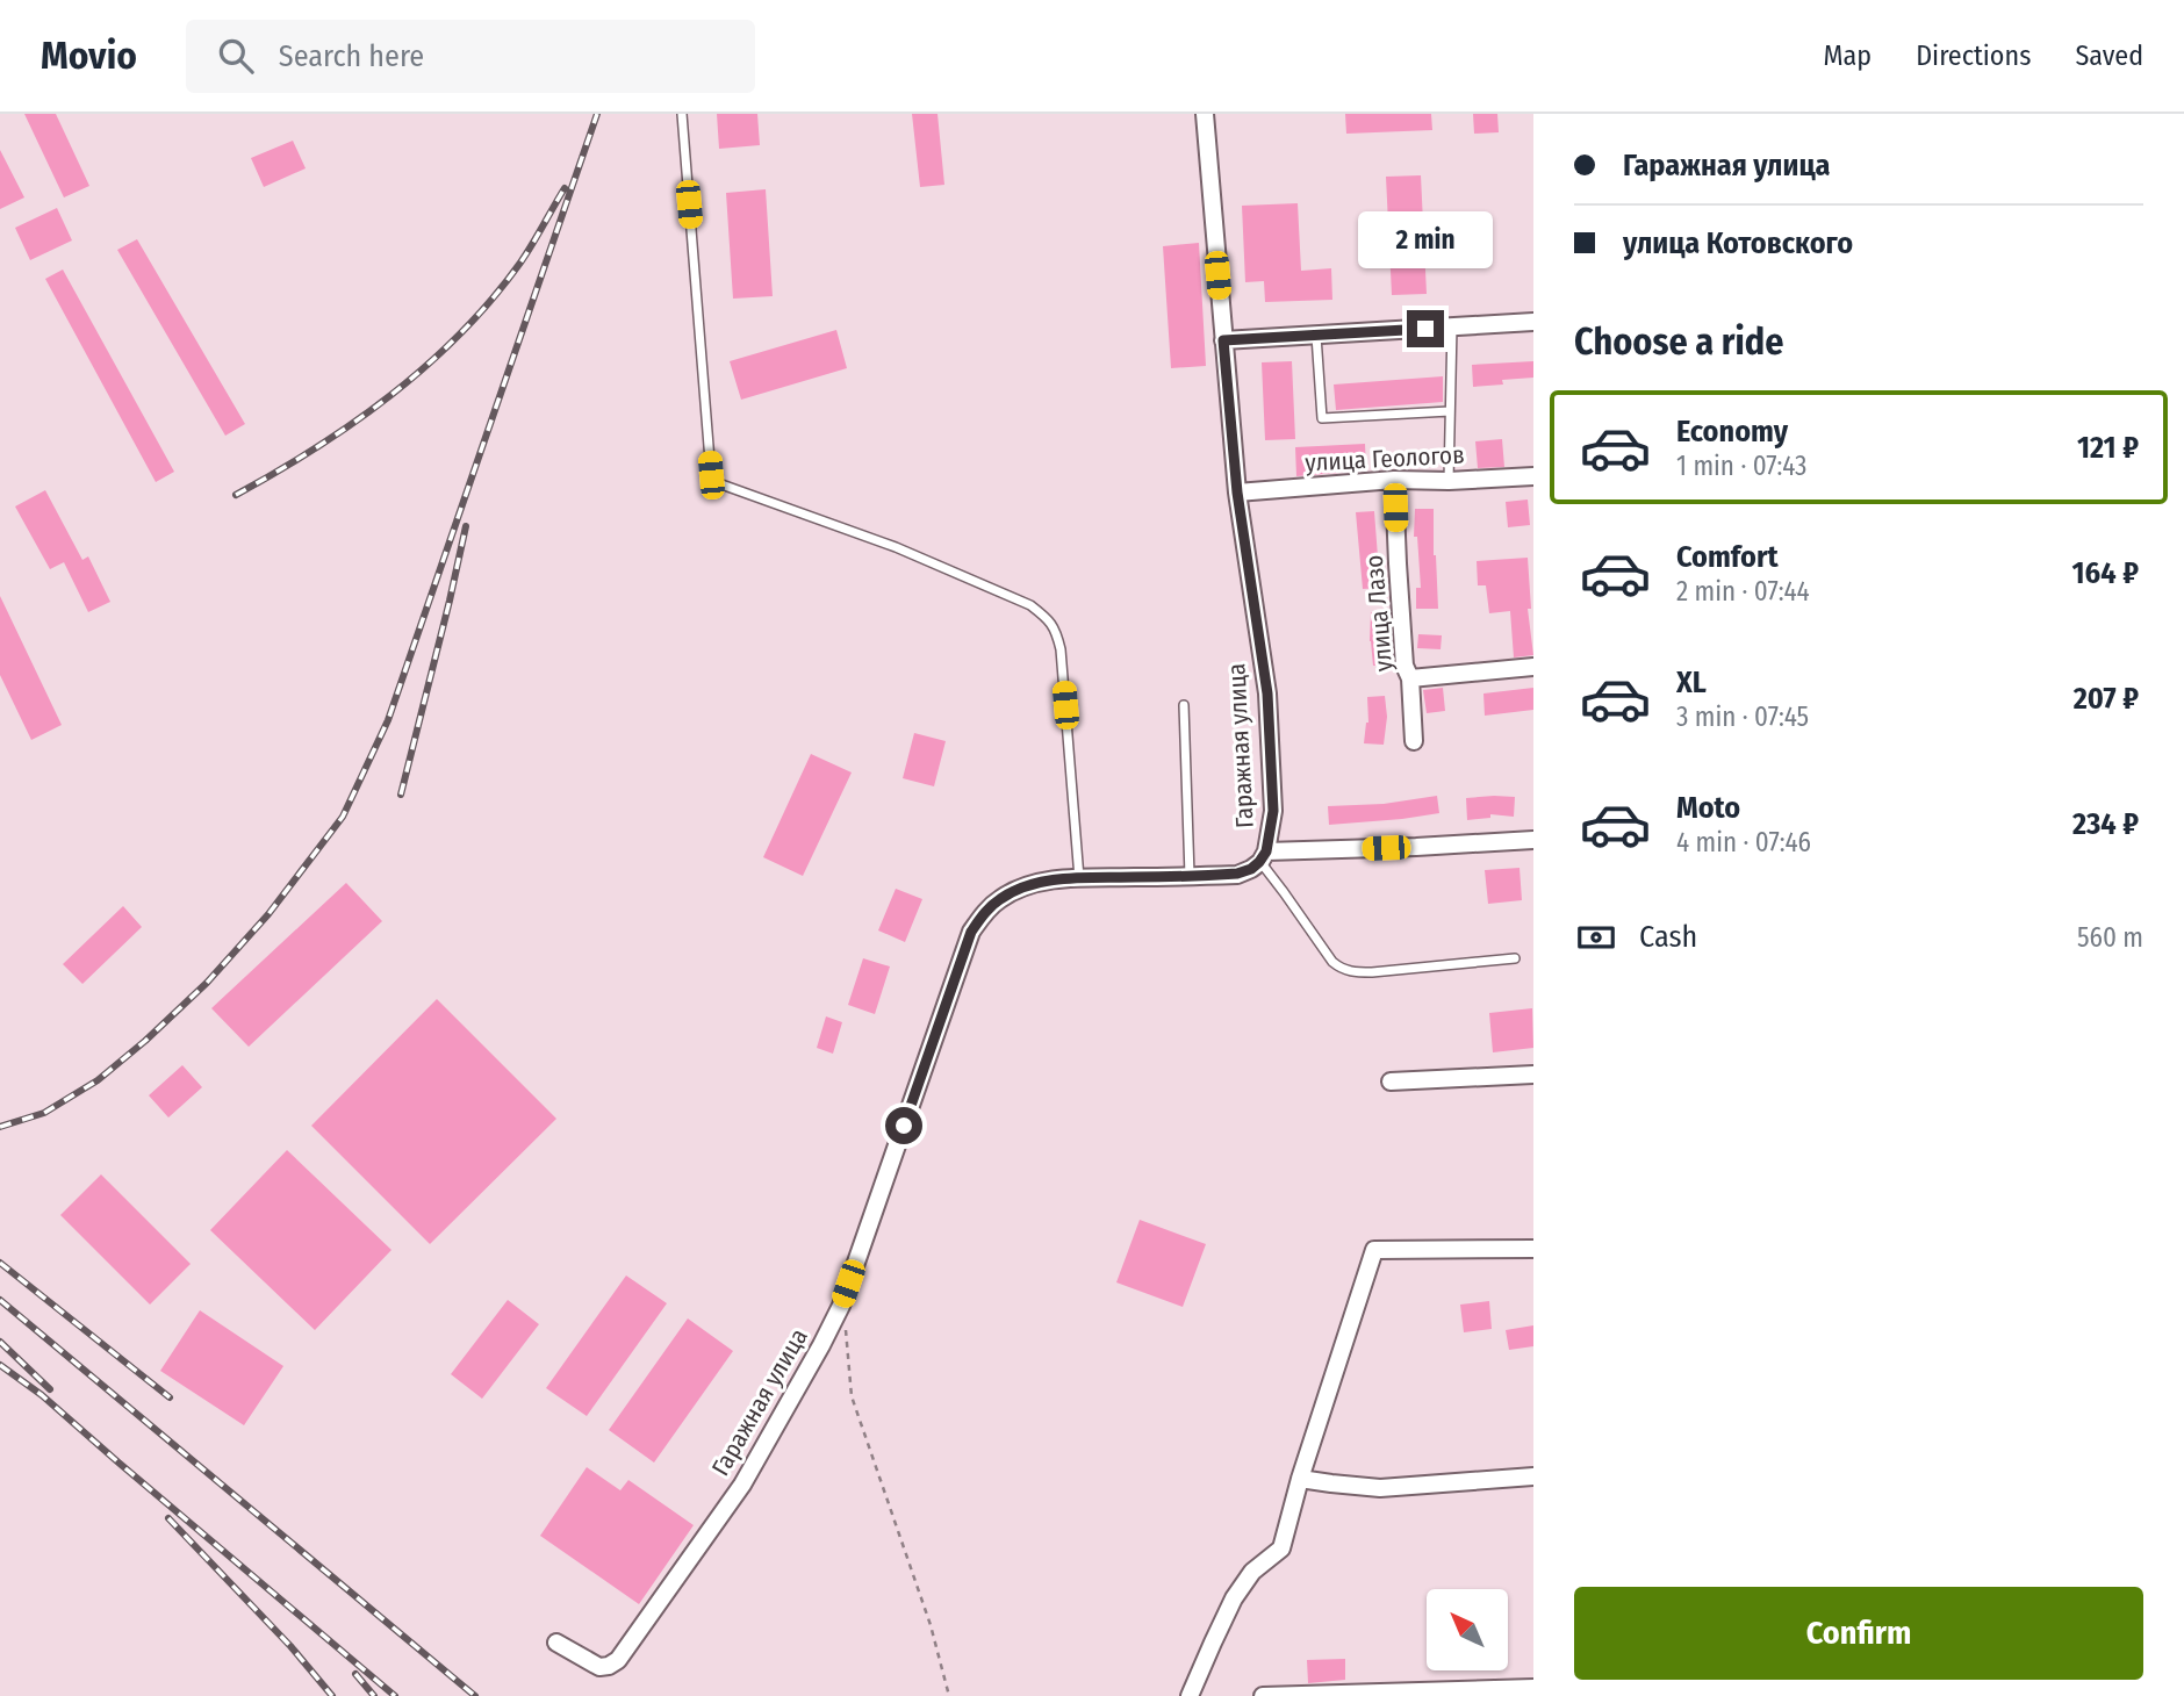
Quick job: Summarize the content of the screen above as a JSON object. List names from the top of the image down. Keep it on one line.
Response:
{"streets":{"street":["улица Геологов","улица Лазо","Гаражная улица"]},"crossings":[["улица Геологов","улица Лазо"],["улица Геологов","Гаражная улица"]],"north":"top left","page":{"header":"Movio","search":"Search here","nav":["Map","Directions","Saved"],"banner":["Гаражная улица","улица Котовского"],"bubble":"2 min","heading":"Choose a ride","list":[{"name":"Economy","note":"1 min · 07:43","value":"121 ₽"},{"name":"Comfort","note":"2 min · 07:44","value":"164 ₽"},{"name":"XL","note":"3 min · 07:45","value":"207 ₽"},{"name":"Moto","note":"4 min · 07:46","value":"234 ₽"}],"pay":["Cash","560 m"],"buttons":"Confirm"}}
